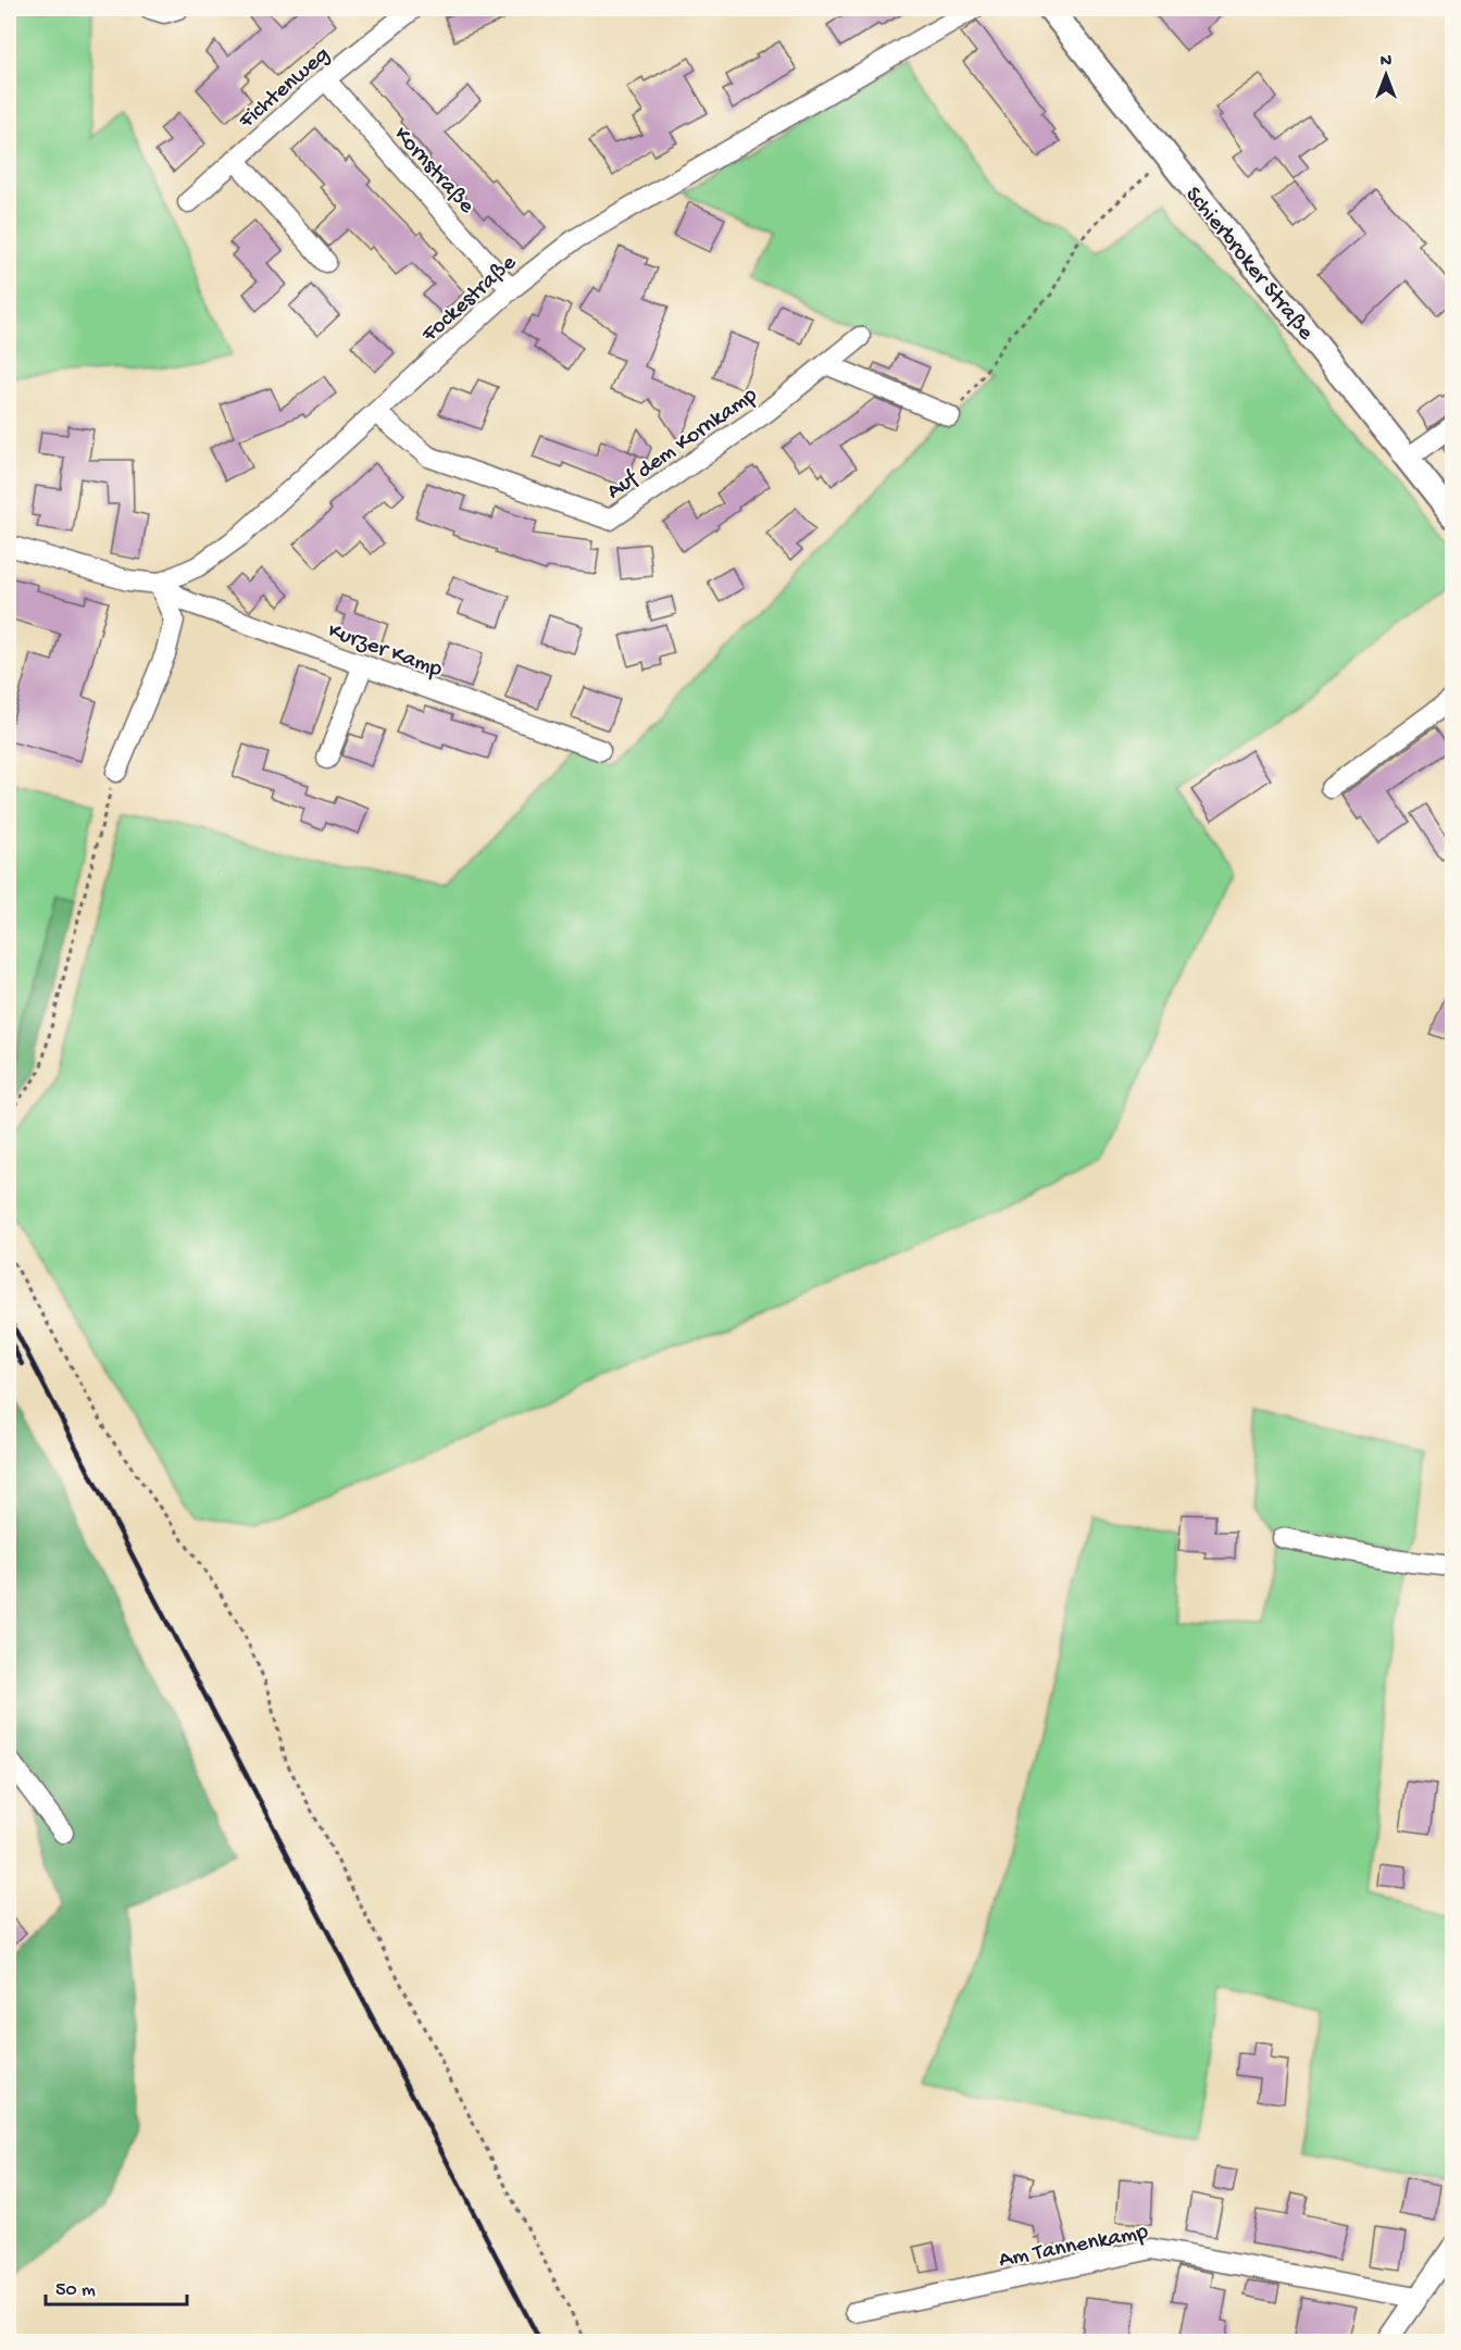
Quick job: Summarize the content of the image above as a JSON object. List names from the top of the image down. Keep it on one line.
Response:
{"streets":{"main road":["Schierbroker Straße"],"street":["Fichtenweg","Kornstraße","Fockestraße","Auf dem Kornkamp","Kurzer Kamp","Am Tannenkamp"]},"crossings":[["Fichtenweg","Kornstraße"],["Kornstraße","Fockestraße"],["Fockestraße","Auf dem Kornkamp"],["Fockestraße","Kurzer Kamp"]],"scale_bar":"50 m","north":"top"}
